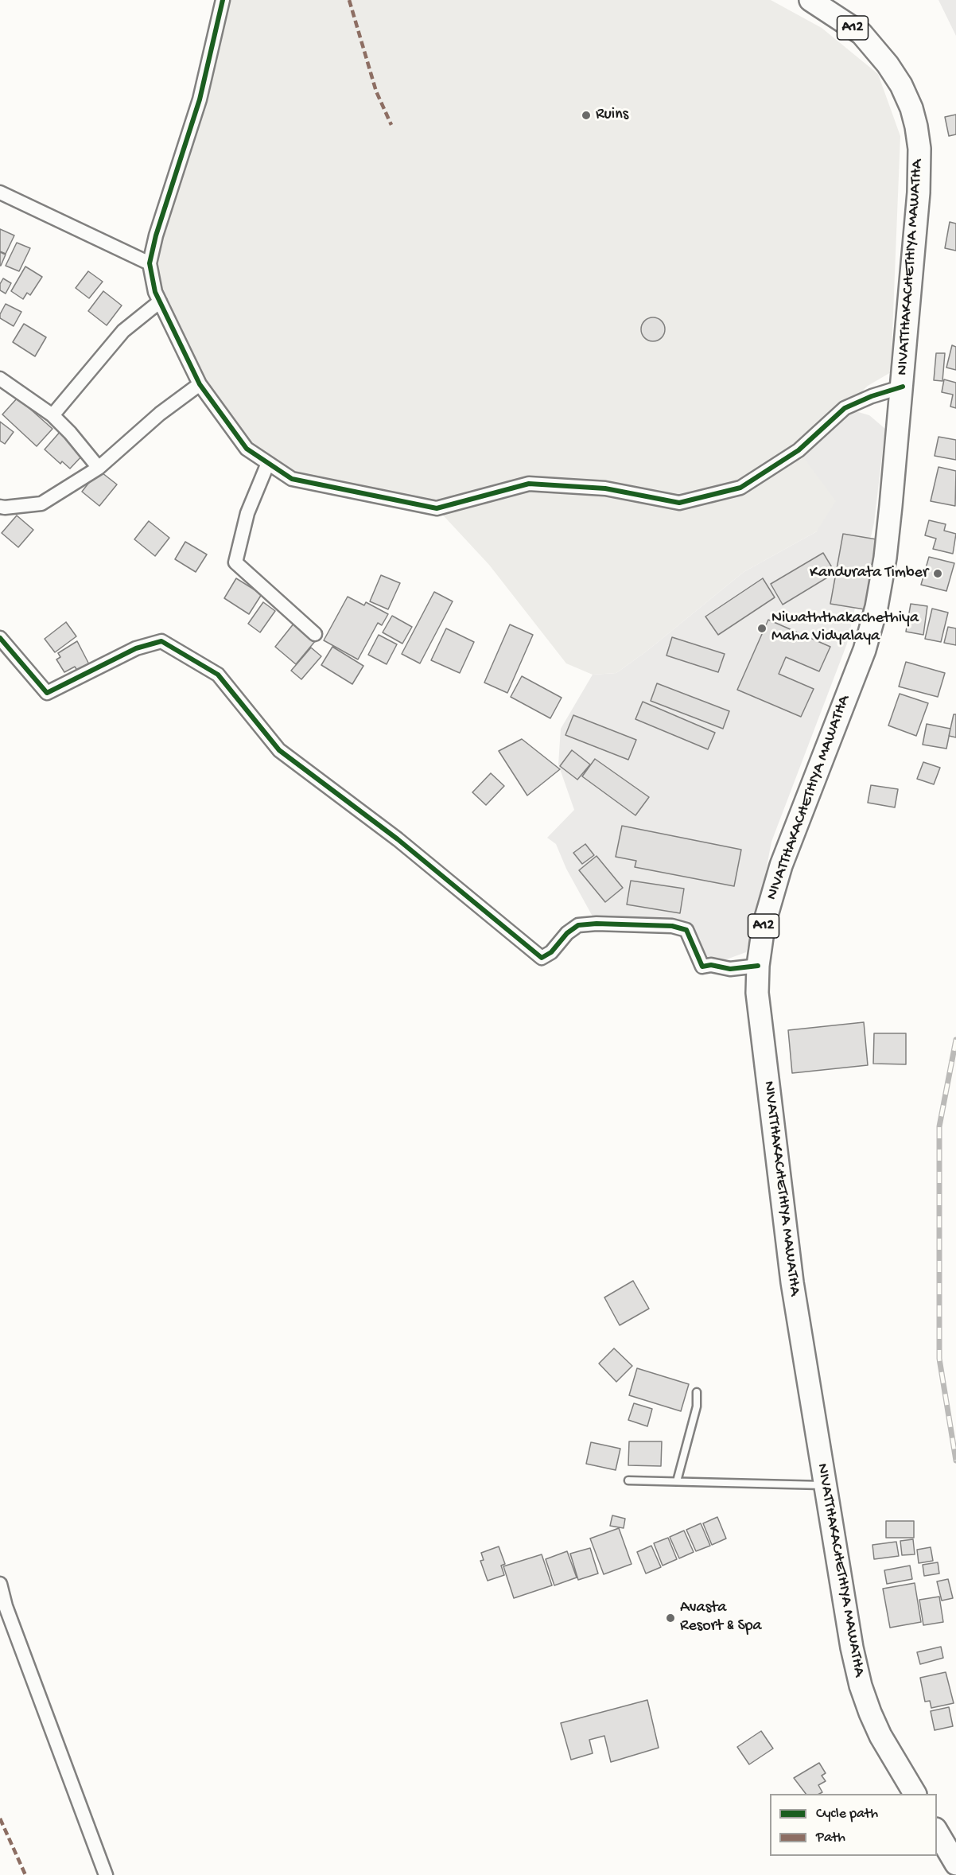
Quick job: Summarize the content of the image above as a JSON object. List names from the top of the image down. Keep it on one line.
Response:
{"streets":{"highway":["A12","NIVATTHAKACHETHIYA MAWATHA"]},"places":["Ruins","Kandurata Timber","Niwaththakachethiya Maha Vidyalaya","Avasta Resort & Spa"],"legend":["Cycle path","Path"]}
